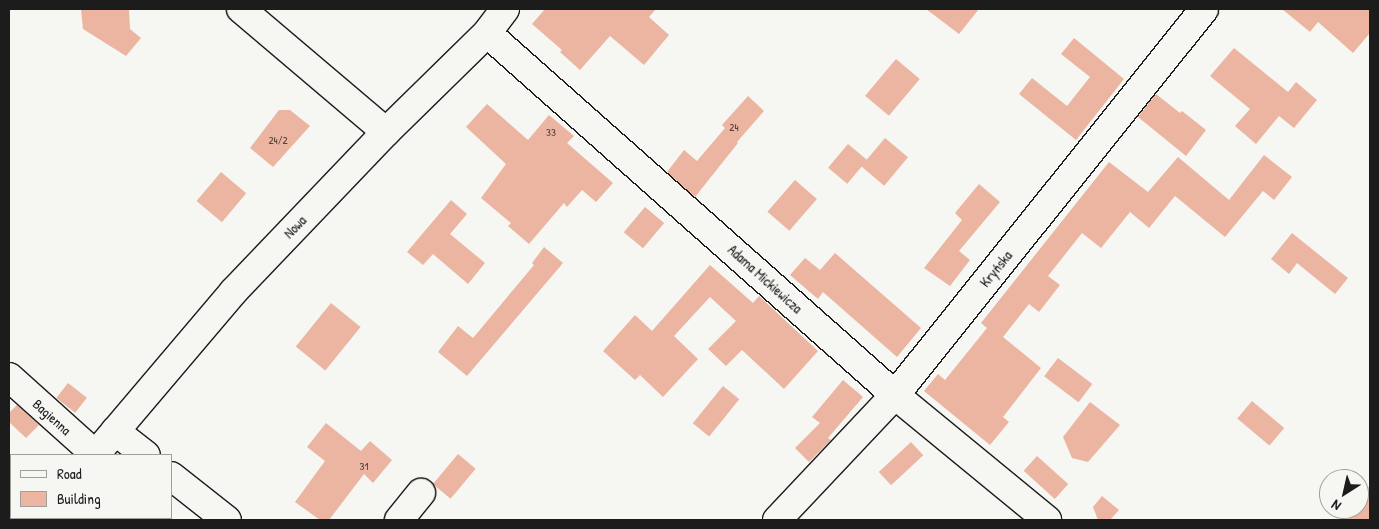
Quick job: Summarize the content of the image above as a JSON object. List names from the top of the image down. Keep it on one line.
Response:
{"streets":{"street":["Nowa","Kryńska","Adama Mickiewicza","Bagienna"]},"crossings":[["Nowa","Adama Mickiewicza"],["Kryńska","Adama Mickiewicza"]],"house_numbers":["24","33","24/2","31"],"legend":["Road","Building"],"north":"bottom left"}
